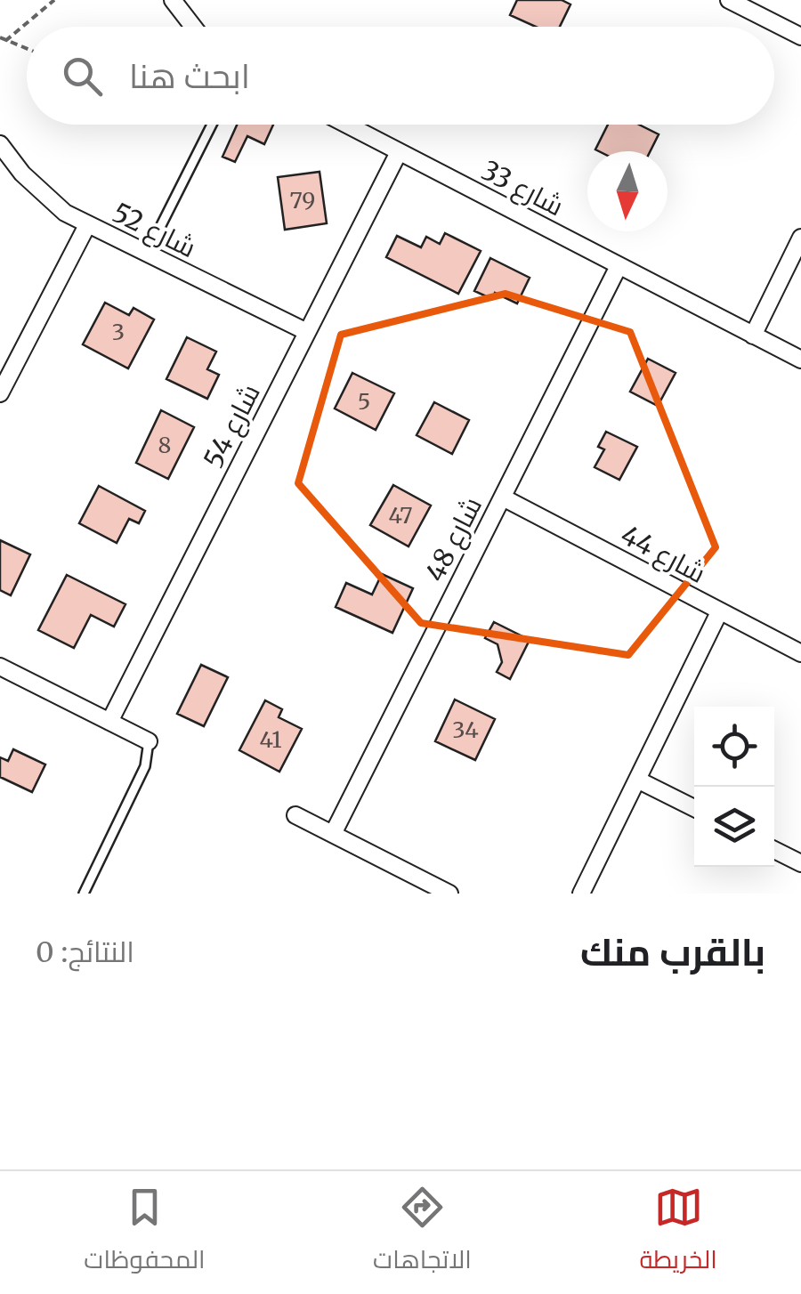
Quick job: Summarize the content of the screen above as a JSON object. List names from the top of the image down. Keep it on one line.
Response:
{"streets":{"street":["شارع 33","شارع 52","شارع 54","شارع 48","شارع 44"]},"crossings":[["شارع 33","شارع 54"],["شارع 33","شارع 48"],["شارع 52","شارع 54"],["شارع 48","شارع 44"]],"house_numbers":["79","3","5","8","47","34","41"],"north":"bottom","page":{"search":"ابحث هنا","heading":["بالقرب منك","النتائج: 0"],"nav":["الخريطة","الاتجاهات","المحفوظات"]}}
